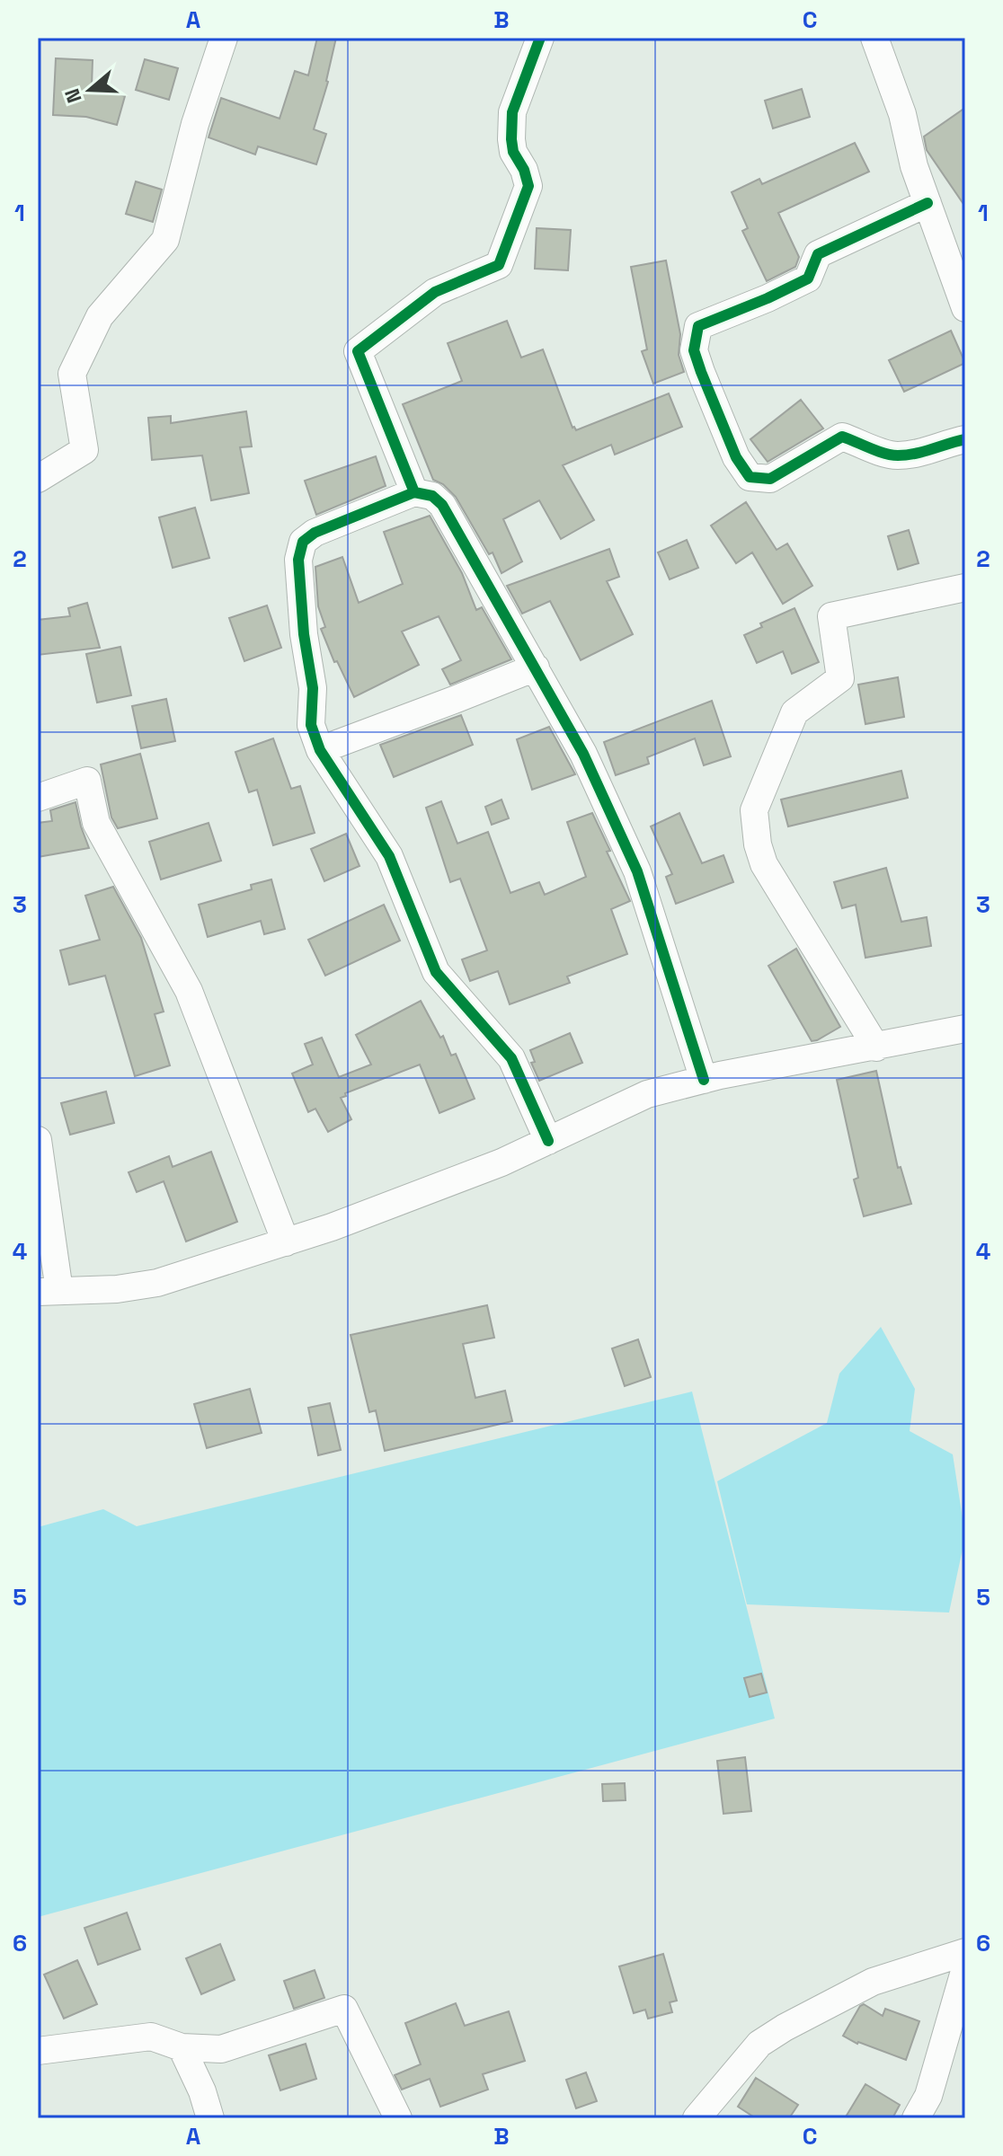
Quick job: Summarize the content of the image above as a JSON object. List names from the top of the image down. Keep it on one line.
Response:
{"north":"left","grid":{"columns":["A","B","C"],"rows":["1","2","3","4","5","6"]}}
